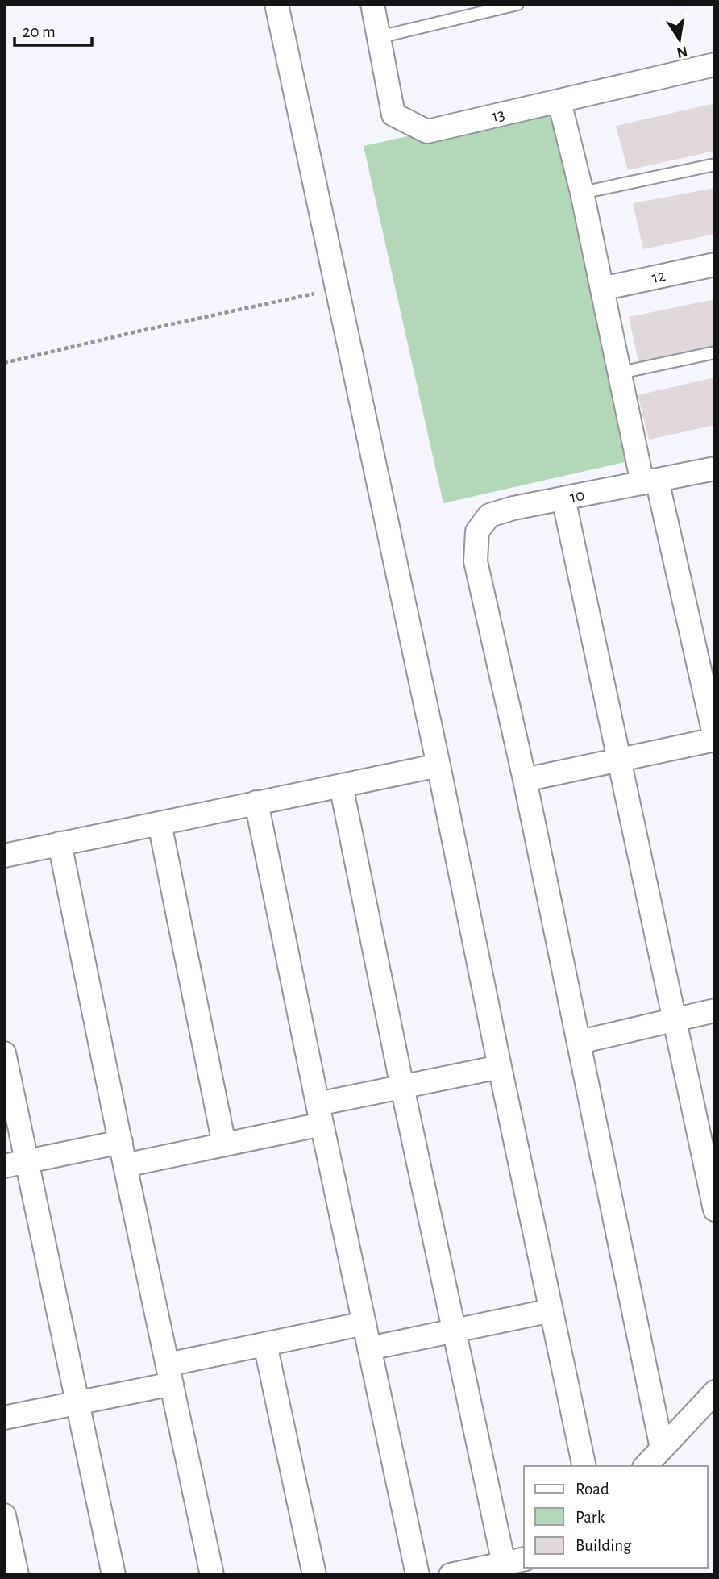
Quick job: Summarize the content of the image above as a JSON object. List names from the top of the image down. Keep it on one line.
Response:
{"streets":{"street":["13","12","10"]},"legend":["Road","Park","Building"],"scale_bar":"20 m","north":"bottom"}
